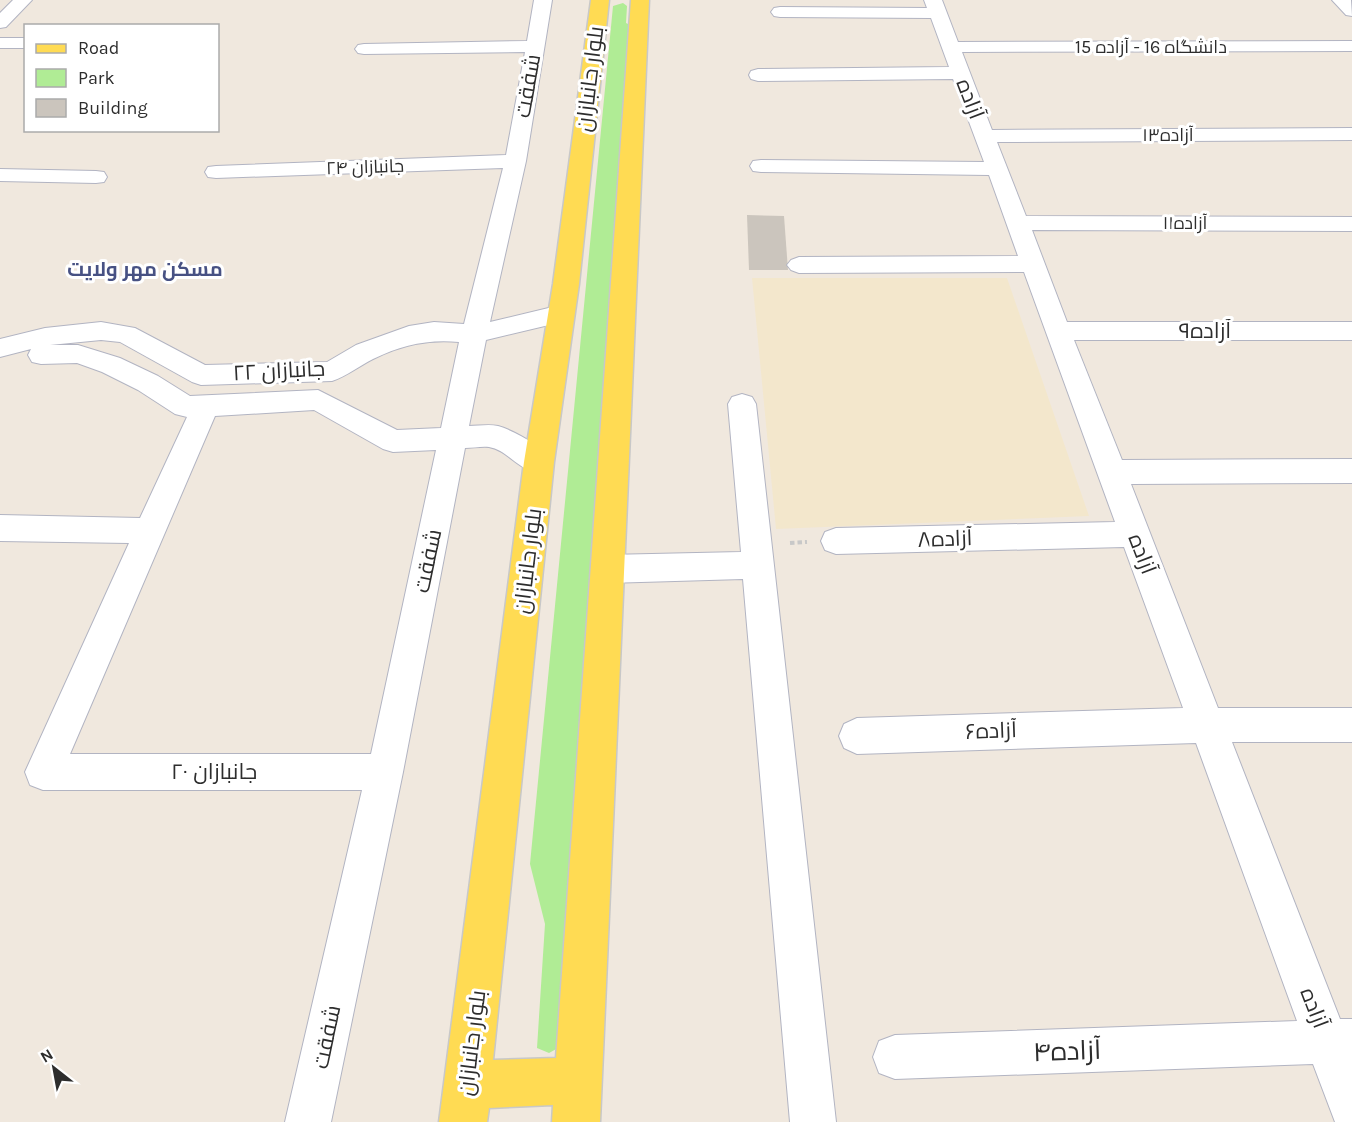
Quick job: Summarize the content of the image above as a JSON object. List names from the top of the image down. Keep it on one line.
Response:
{"streets":{"main road":["بلوار جانبازان"],"street":["دانشگاه 16 - آزاده 15","شفقت","آزاده","آزاده۱۳","جانبازان ۲۴","آزاده۱۱","آزاده۹","جانبازان ۲۲","آزاده۸","آزاده۶","جانبازان ۲۰","آزاده۴"]},"crossings":[["دانشگاه 16 - آزاده 15","آزاده"],["بلوار جانبازان","جانبازان ۲۲"],["شفقت","جانبازان ۲۴"],["شفقت","جانبازان ۲۲"],["شفقت","جانبازان ۲۰"],["آزاده","آزاده۱۳"],["آزاده","آزاده۱۱"],["آزاده","آزاده۹"],["آزاده","آزاده۸"],["آزاده","آزاده۶"],["آزاده","آزاده۴"]],"districts":["مسکن مهر ولایت"],"legend":["Road","Park","Building"],"north":"top left"}
